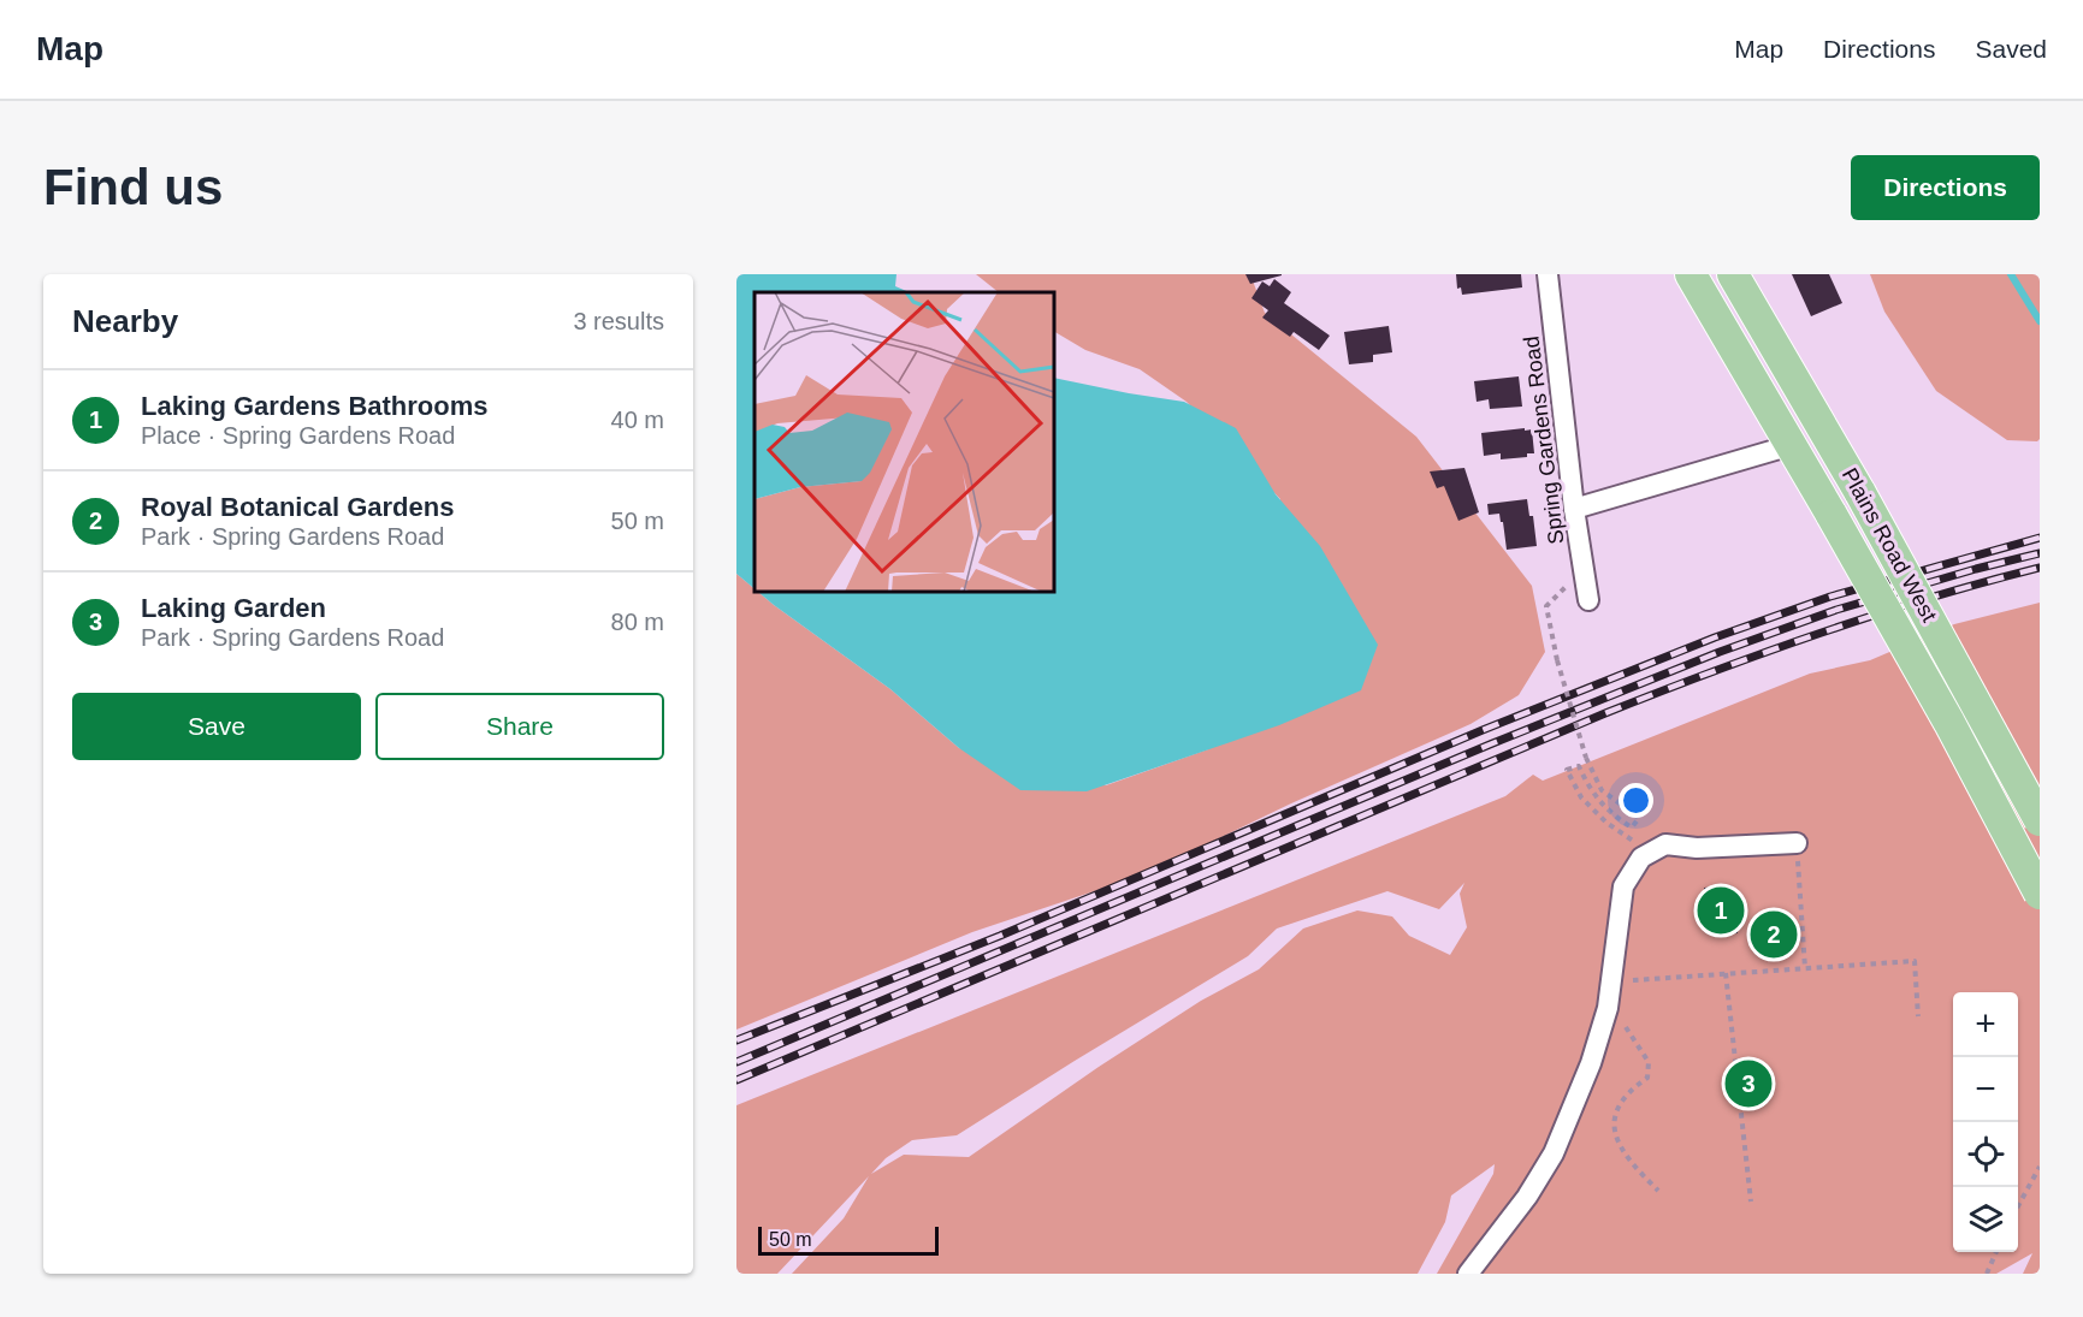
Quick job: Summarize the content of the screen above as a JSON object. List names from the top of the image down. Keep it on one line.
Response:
{"streets":{"main road":["Plains Road West"],"street":["Spring Gardens Road"]},"scale_bar":"50 m","page":{"header":"Map","nav":["Map","Directions","Saved"],"buttons":["Directions",["Save","Share"]],"title":"Find us","heading":["Nearby","3 results"],"list":[{"mark":"1","name":"Laking Gardens Bathrooms","note":"Place · Spring Gardens Road","value":"40 m"},{"mark":"2","name":"Royal Botanical Gardens","note":"Park · Spring Gardens Road","value":"50 m"},{"mark":"3","name":"Laking Garden","note":"Park · Spring Gardens Road","value":"80 m"}],"pins":["1","2","3"],"map_buttons":["+","−"],"scale":"50 m"}}
